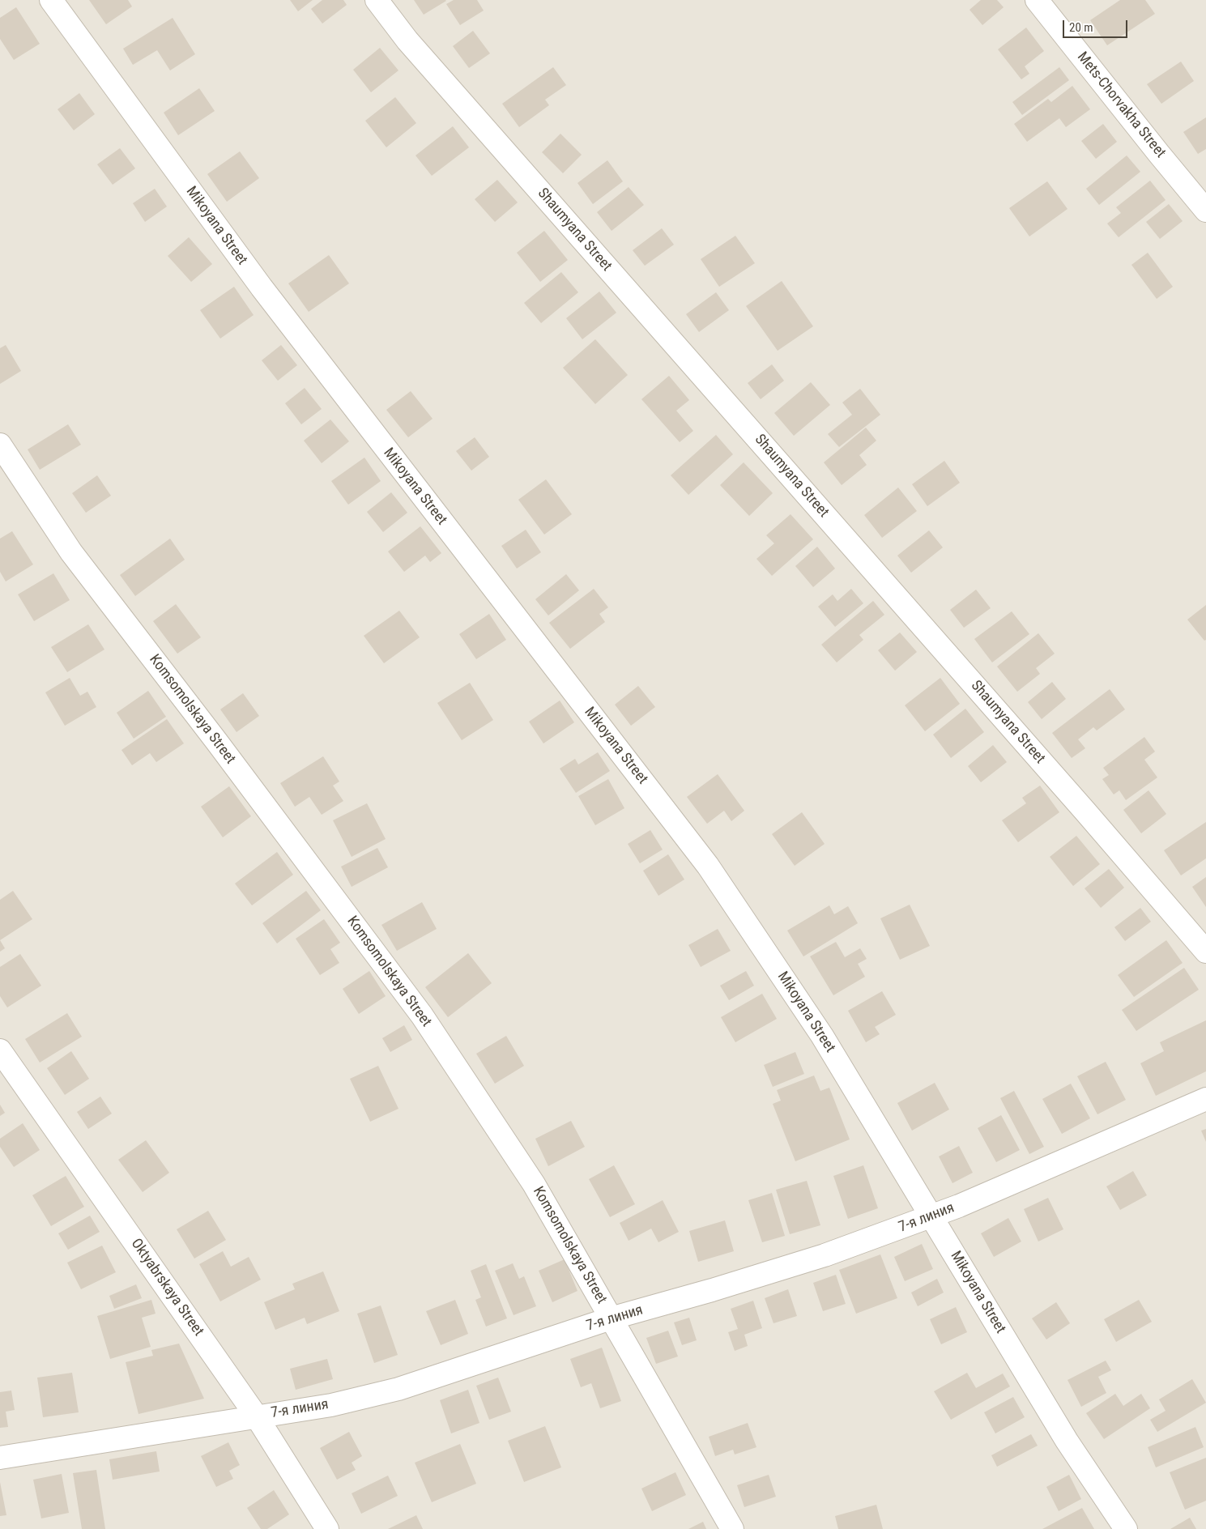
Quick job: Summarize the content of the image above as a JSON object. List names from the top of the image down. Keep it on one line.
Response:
{"streets":{"street":["Mets-Chorvakha Street","Mikoyana Street","Shaumyana Street","Komsomolskaya Street","7-я линия","Oktyabrskaya Street"]},"crossings":[["Mikoyana Street","7-я линия"],["Komsomolskaya Street","7-я линия"],["7-я линия","Oktyabrskaya Street"]],"scale_bar":"20 m"}
